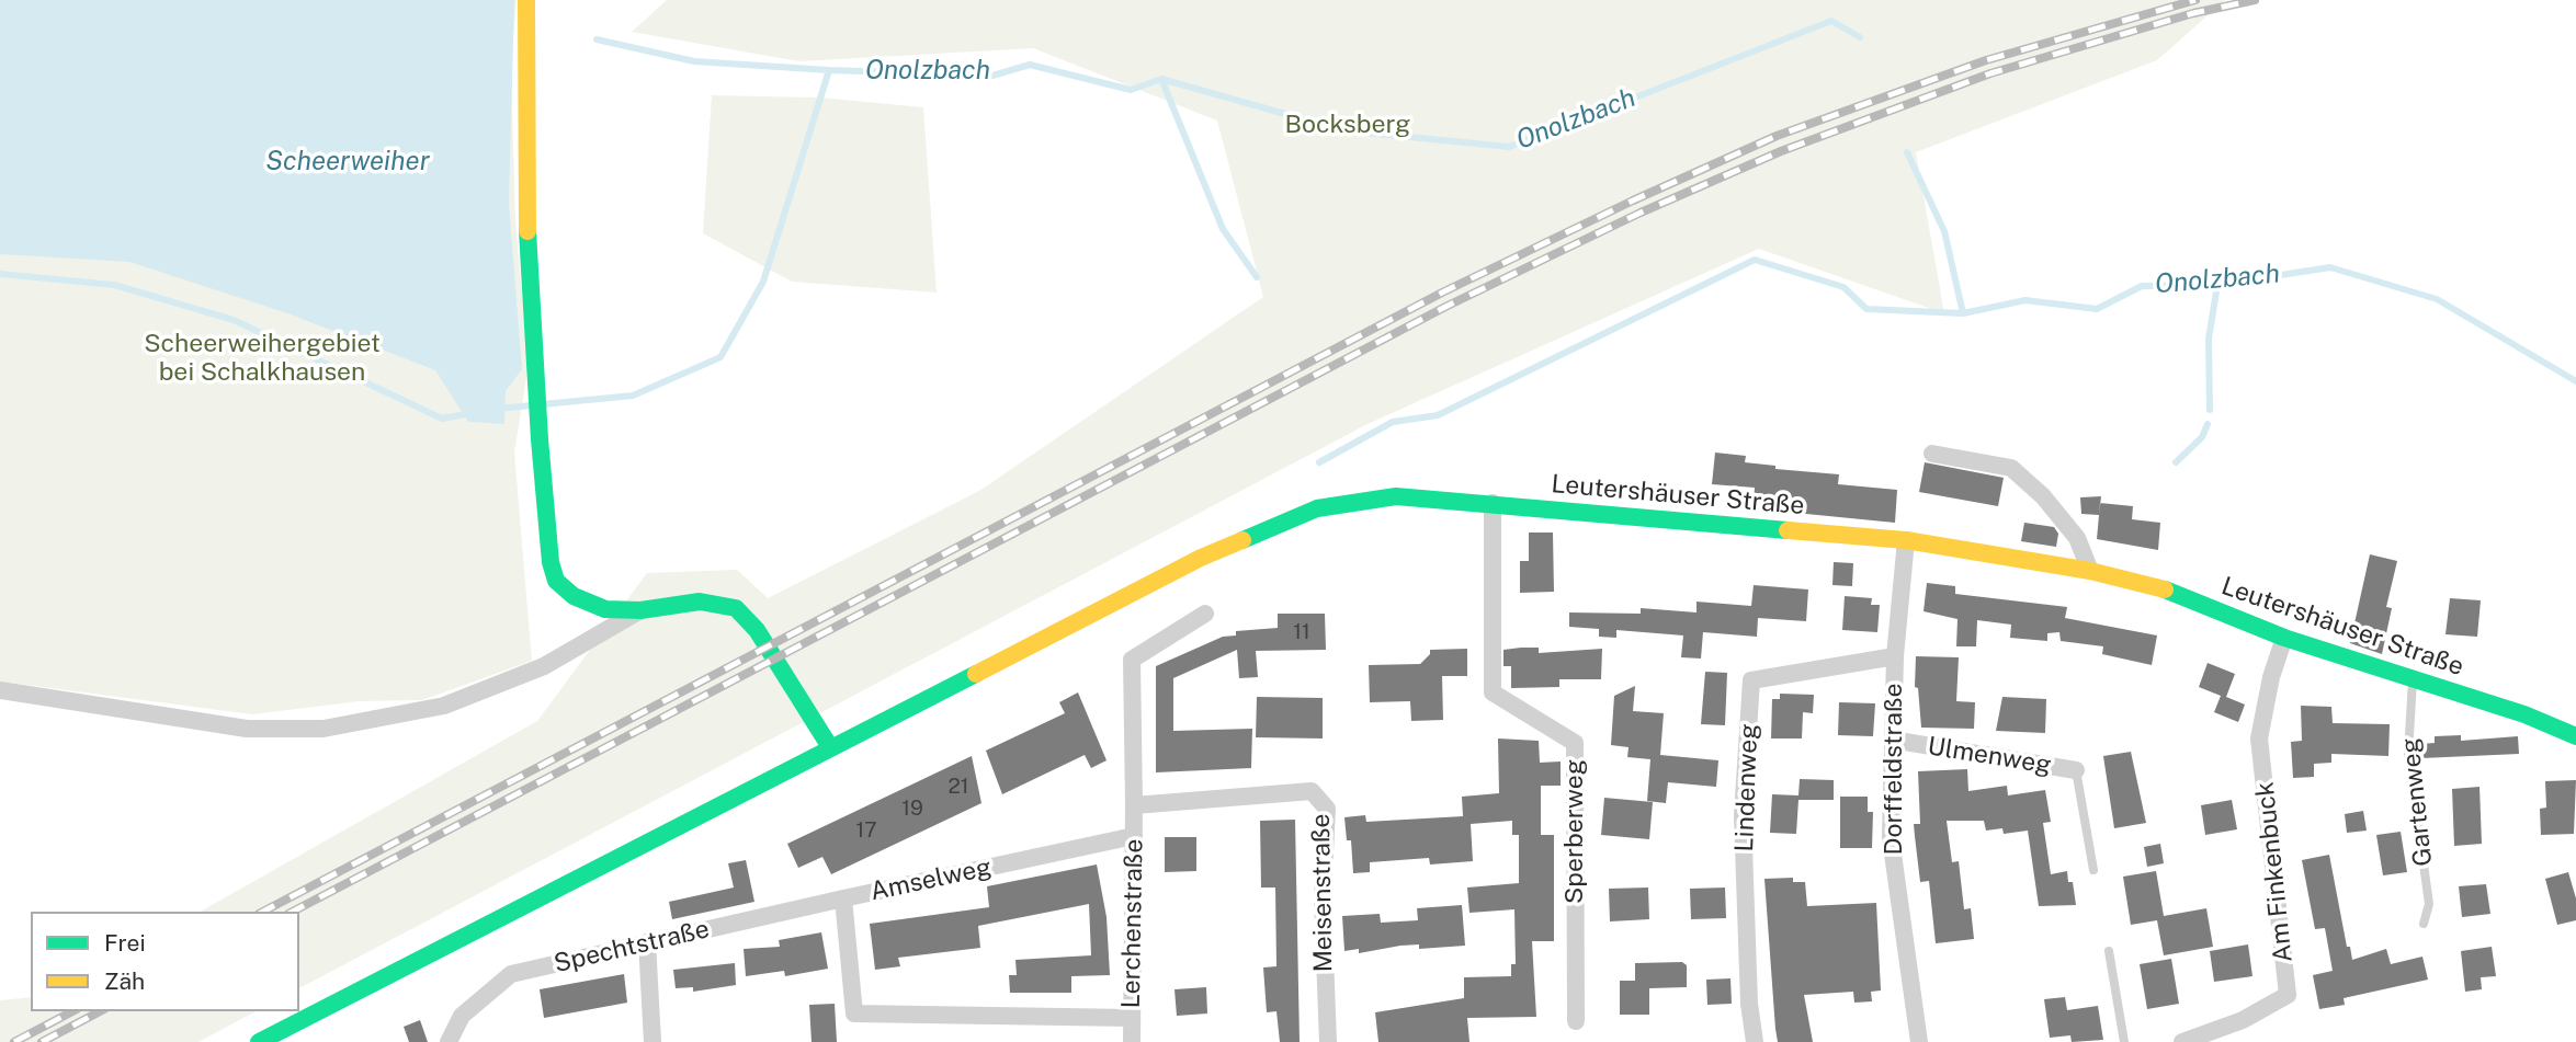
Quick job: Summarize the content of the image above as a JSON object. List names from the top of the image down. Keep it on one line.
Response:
{"streets":{"main road":["Leutershäuser Straße"],"street":["Ulmenweg","Dorffeldstraße","Lindenweg","Sperberweg","Am Finkenbuck","Amselweg","Meisenstraße","Lerchenstraße","Spechtstraße"],"lane":["Gartenweg"]},"crossings":[["Leutershäuser Straße","Dorffeldstraße"],["Leutershäuser Straße","Gartenweg"],["Leutershäuser Straße","Sperberweg"],["Leutershäuser Straße","Am Finkenbuck"],["Ulmenweg","Dorffeldstraße"],["Dorffeldstraße","Lindenweg"],["Amselweg","Lerchenstraße"],["Amselweg","Spechtstraße"],["Meisenstraße","Lerchenstraße"]],"water":["Onolzbach","Scheerweiher"],"parks":["Bocksberg","Scheerweihergebiet bei Schalkhausen"],"house_numbers":["11","21","19","17"],"legend":["Frei","Zäh"]}
